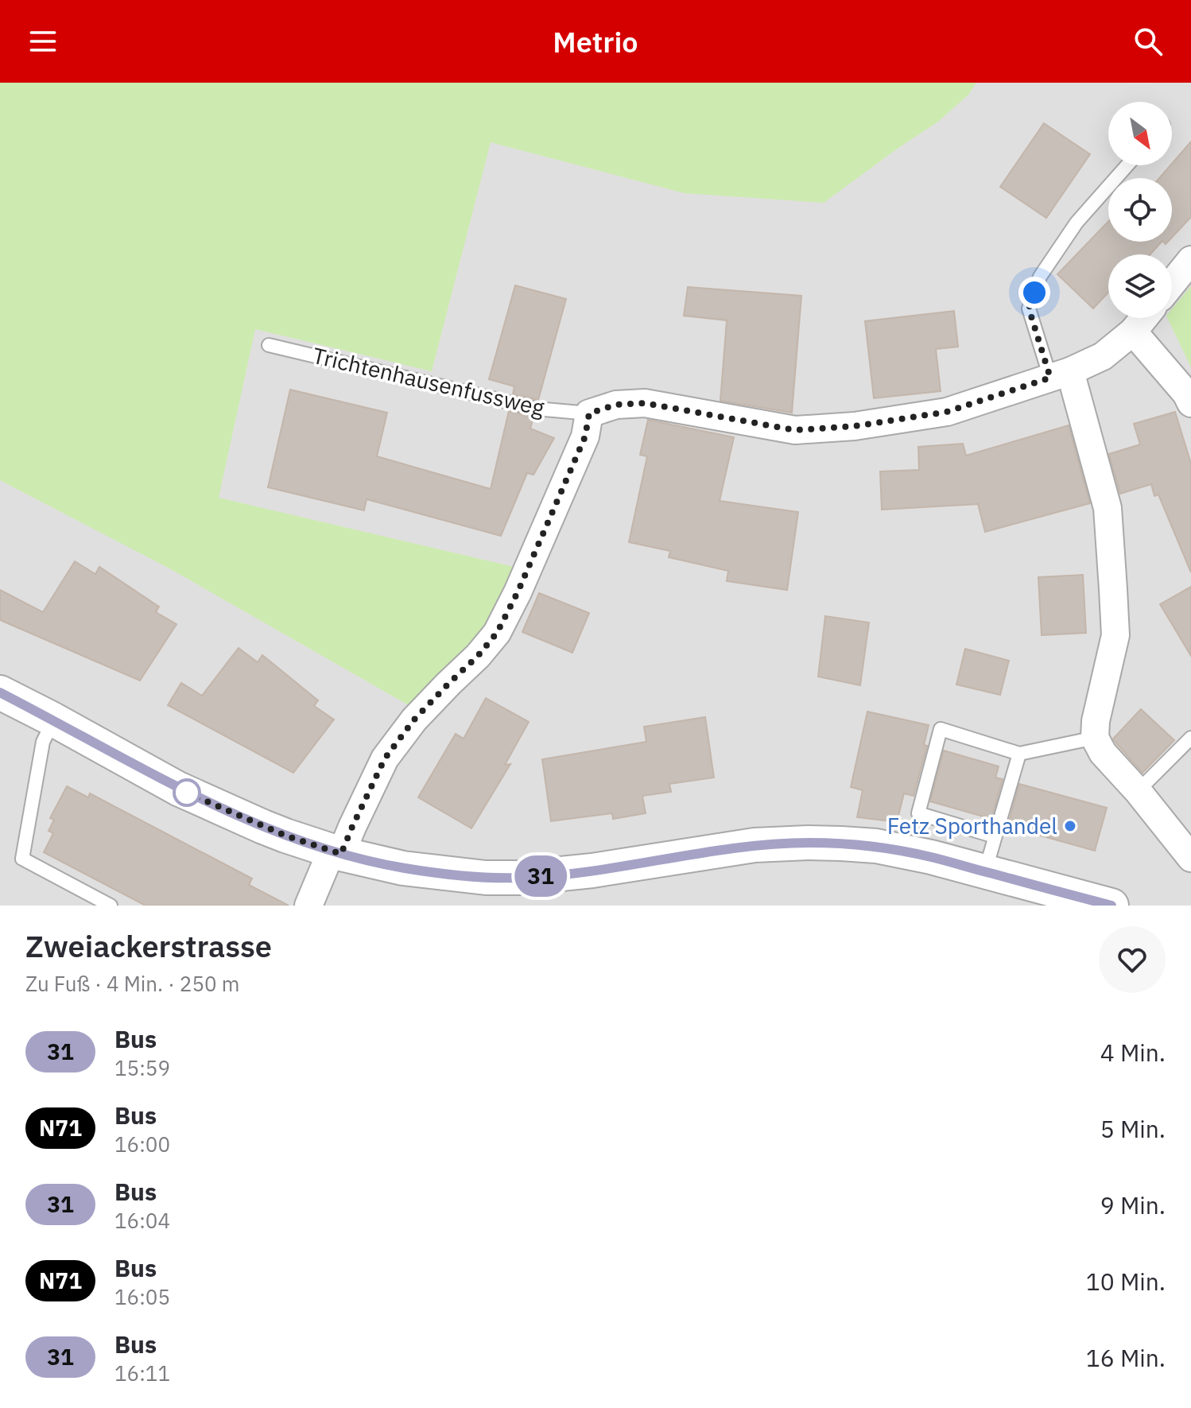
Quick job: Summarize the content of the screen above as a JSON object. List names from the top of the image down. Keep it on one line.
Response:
{"streets":{"lane":["Trichtenhausenfussweg"]},"places":["Fetz Sporthandel"],"lines":["bus line 31"],"north":"bottom right","page":{"header":"Metrio","on_map":"31","heading":["Zweiackerstrasse","Zu Fuß · 4 Min. · 250 m"],"list":[{"mark":"31","name":"Bus","note":"15:59","value":"4 Min."},{"mark":"N71","name":"Bus","note":"16:00","value":"5 Min."},{"mark":"31","name":"Bus","note":"16:04","value":"9 Min."},{"mark":"N71","name":"Bus","note":"16:05","value":"10 Min."},{"mark":"31","name":"Bus","note":"16:11","value":"16 Min."}]}}
